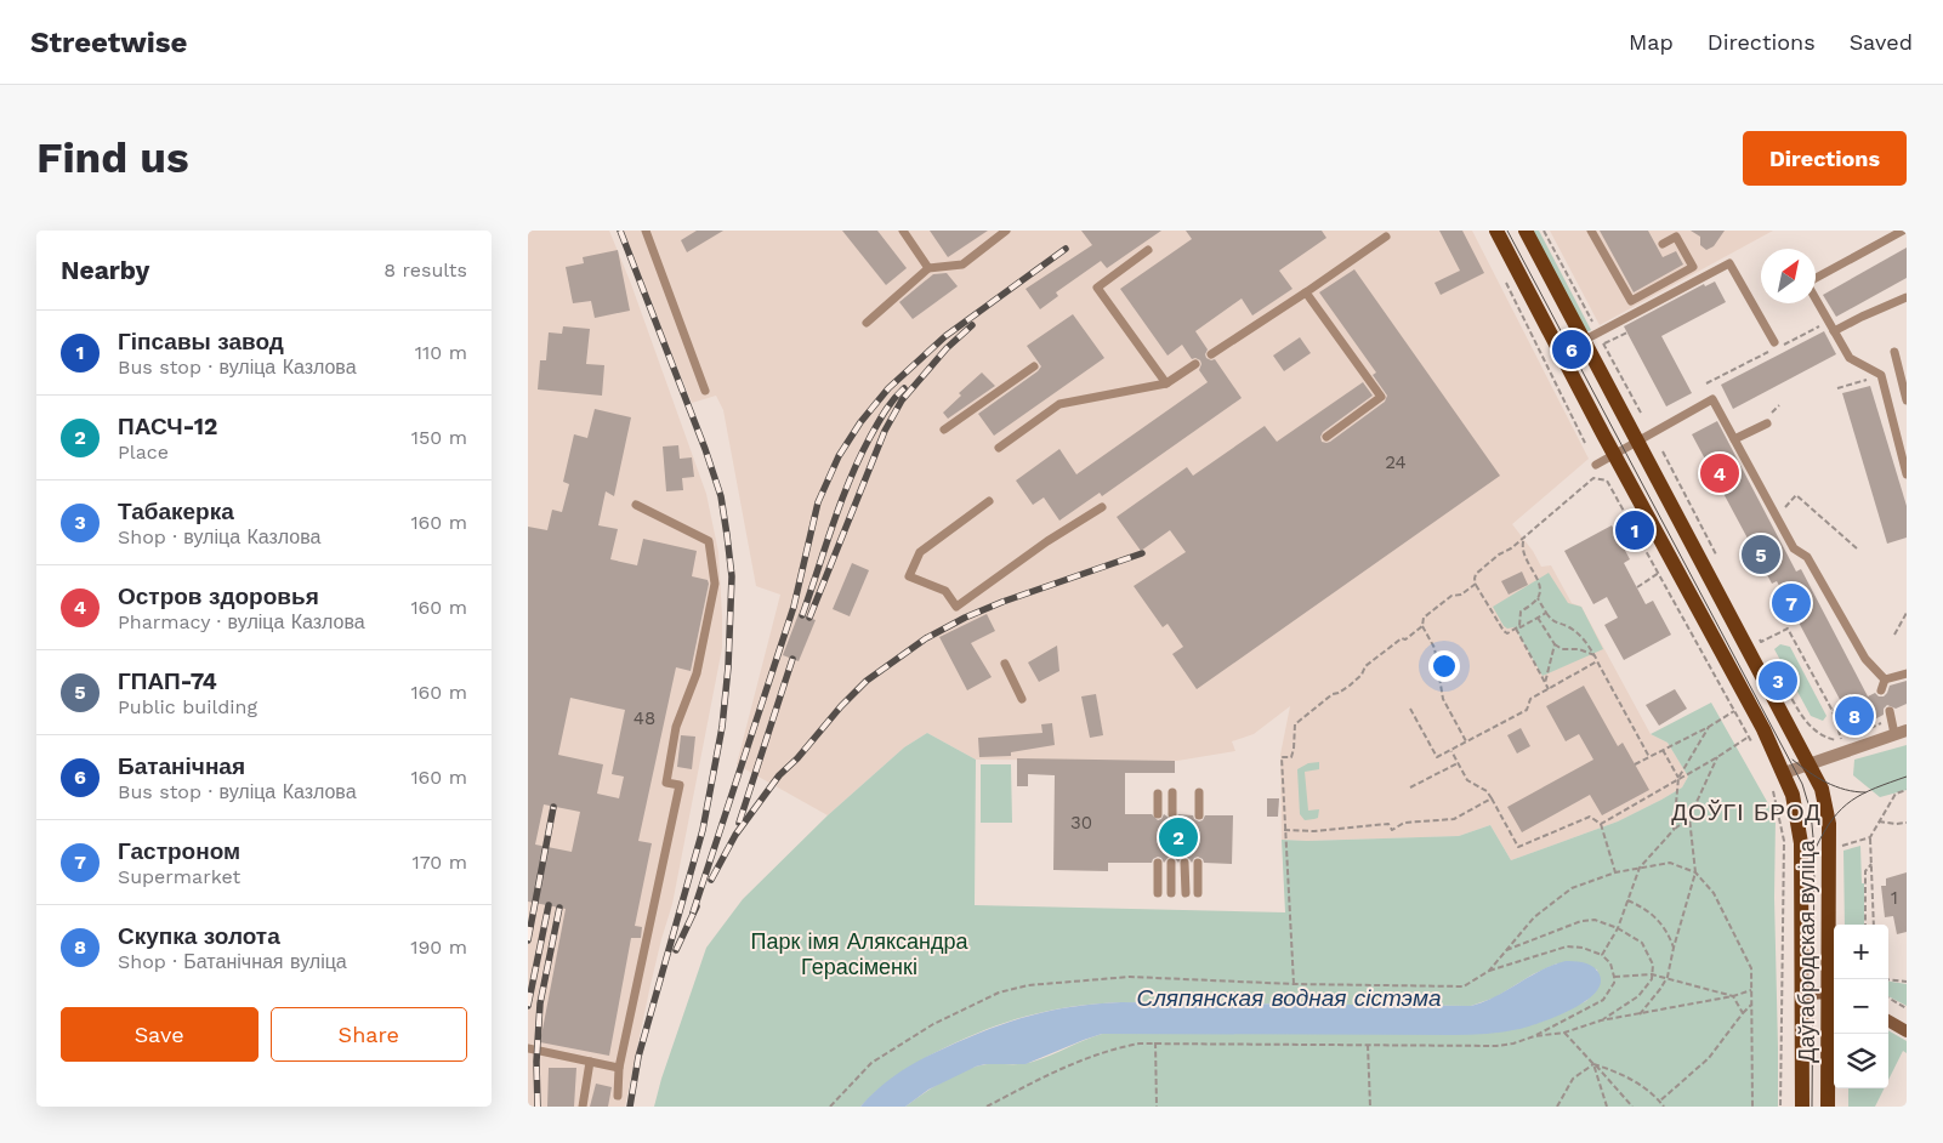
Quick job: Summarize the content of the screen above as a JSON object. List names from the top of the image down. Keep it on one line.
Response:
{"streets":{"main road":["Даўгабродская вуліца"]},"districts":["ДОЎГІ БРОД"],"water":["Сляпянская водная сістэма"],"parks":["Парк імя Аляксандра Герасіменкі"],"house_numbers":["24","48","30","1"],"north":"top right","page":{"header":"Streetwise","nav":["Map","Directions","Saved"],"buttons":["Directions",["Save","Share"]],"title":"Find us","heading":["Nearby","8 results"],"list":[{"mark":"1","name":"Гіпсавы завод","note":"Bus stop · вуліца Казлова","value":"110 m"},{"mark":"2","name":"ПАСЧ-12","note":"Place","value":"150 m"},{"mark":"3","name":"Табакерка","note":"Shop · вуліца Казлова","value":"160 m"},{"mark":"4","name":"Остров здоровья","note":"Pharmacy · вуліца Казлова","value":"160 m"},{"mark":"5","name":"ГПАП-74","note":"Public building","value":"160 m"},{"mark":"6","name":"Батанічная","note":"Bus stop · вуліца Казлова","value":"160 m"},{"mark":"7","name":"Гастроном","note":"Supermarket","value":"170 m"},{"mark":"8","name":"Скупка золота","note":"Shop · Батанічная вуліца","value":"190 m"}],"pins":["6","4","1","5","7","3","8","2"],"map_buttons":["+","−"]}}
